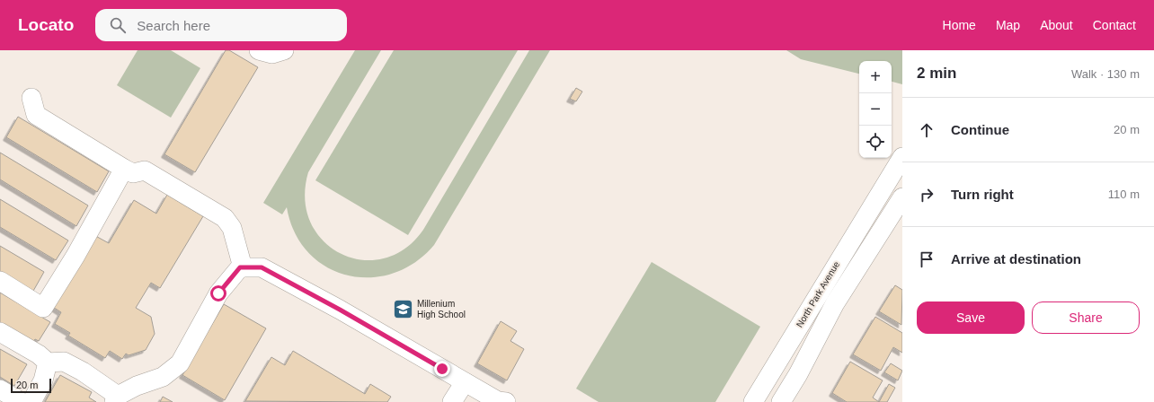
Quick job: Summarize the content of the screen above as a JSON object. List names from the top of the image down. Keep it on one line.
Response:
{"streets":{"street":["North Park Avenue"]},"places":{"school or university":["Millenium High School"]},"scale_bar":"20 m","page":{"header":"Locato","search":"Search here","nav":["Home","Map","About","Contact"],"heading":["2 min","Walk · 130 m"],"map_buttons":["+","−"],"list":[["Continue","20 m"],["Turn right","110 m"],"Arrive at destination"],"buttons":["Save","Share"],"scale":"20 m"}}
